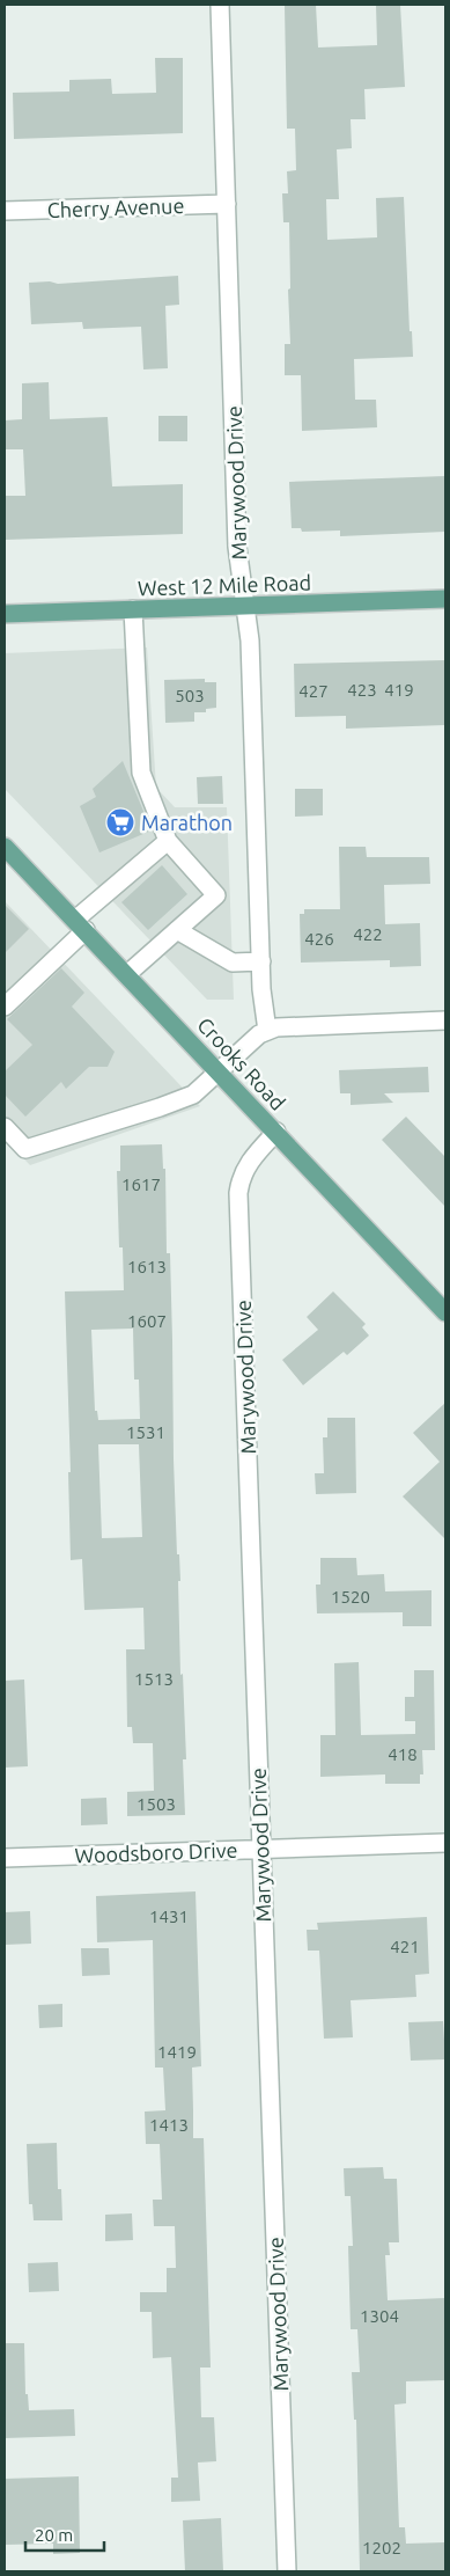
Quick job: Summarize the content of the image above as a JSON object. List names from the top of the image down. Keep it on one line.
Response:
{"streets":{"main road":["West 12 Mile Road","Crooks Road"],"street":["Cherry Avenue","Marywood Drive","Woodsboro Drive"]},"crossings":[["Cherry Avenue","Marywood Drive"],["Marywood Drive","West 12 Mile Road"],["Marywood Drive","Crooks Road"],["Marywood Drive","Woodsboro Drive"]],"places":{"supermarket":["Marathon"]},"house_numbers":["423","419","427","503","422","426","1617","1613","1607","1531","1520","1513","418","1503","1431","421","1419","1413","1304","1202"],"scale_bar":"20 m"}
